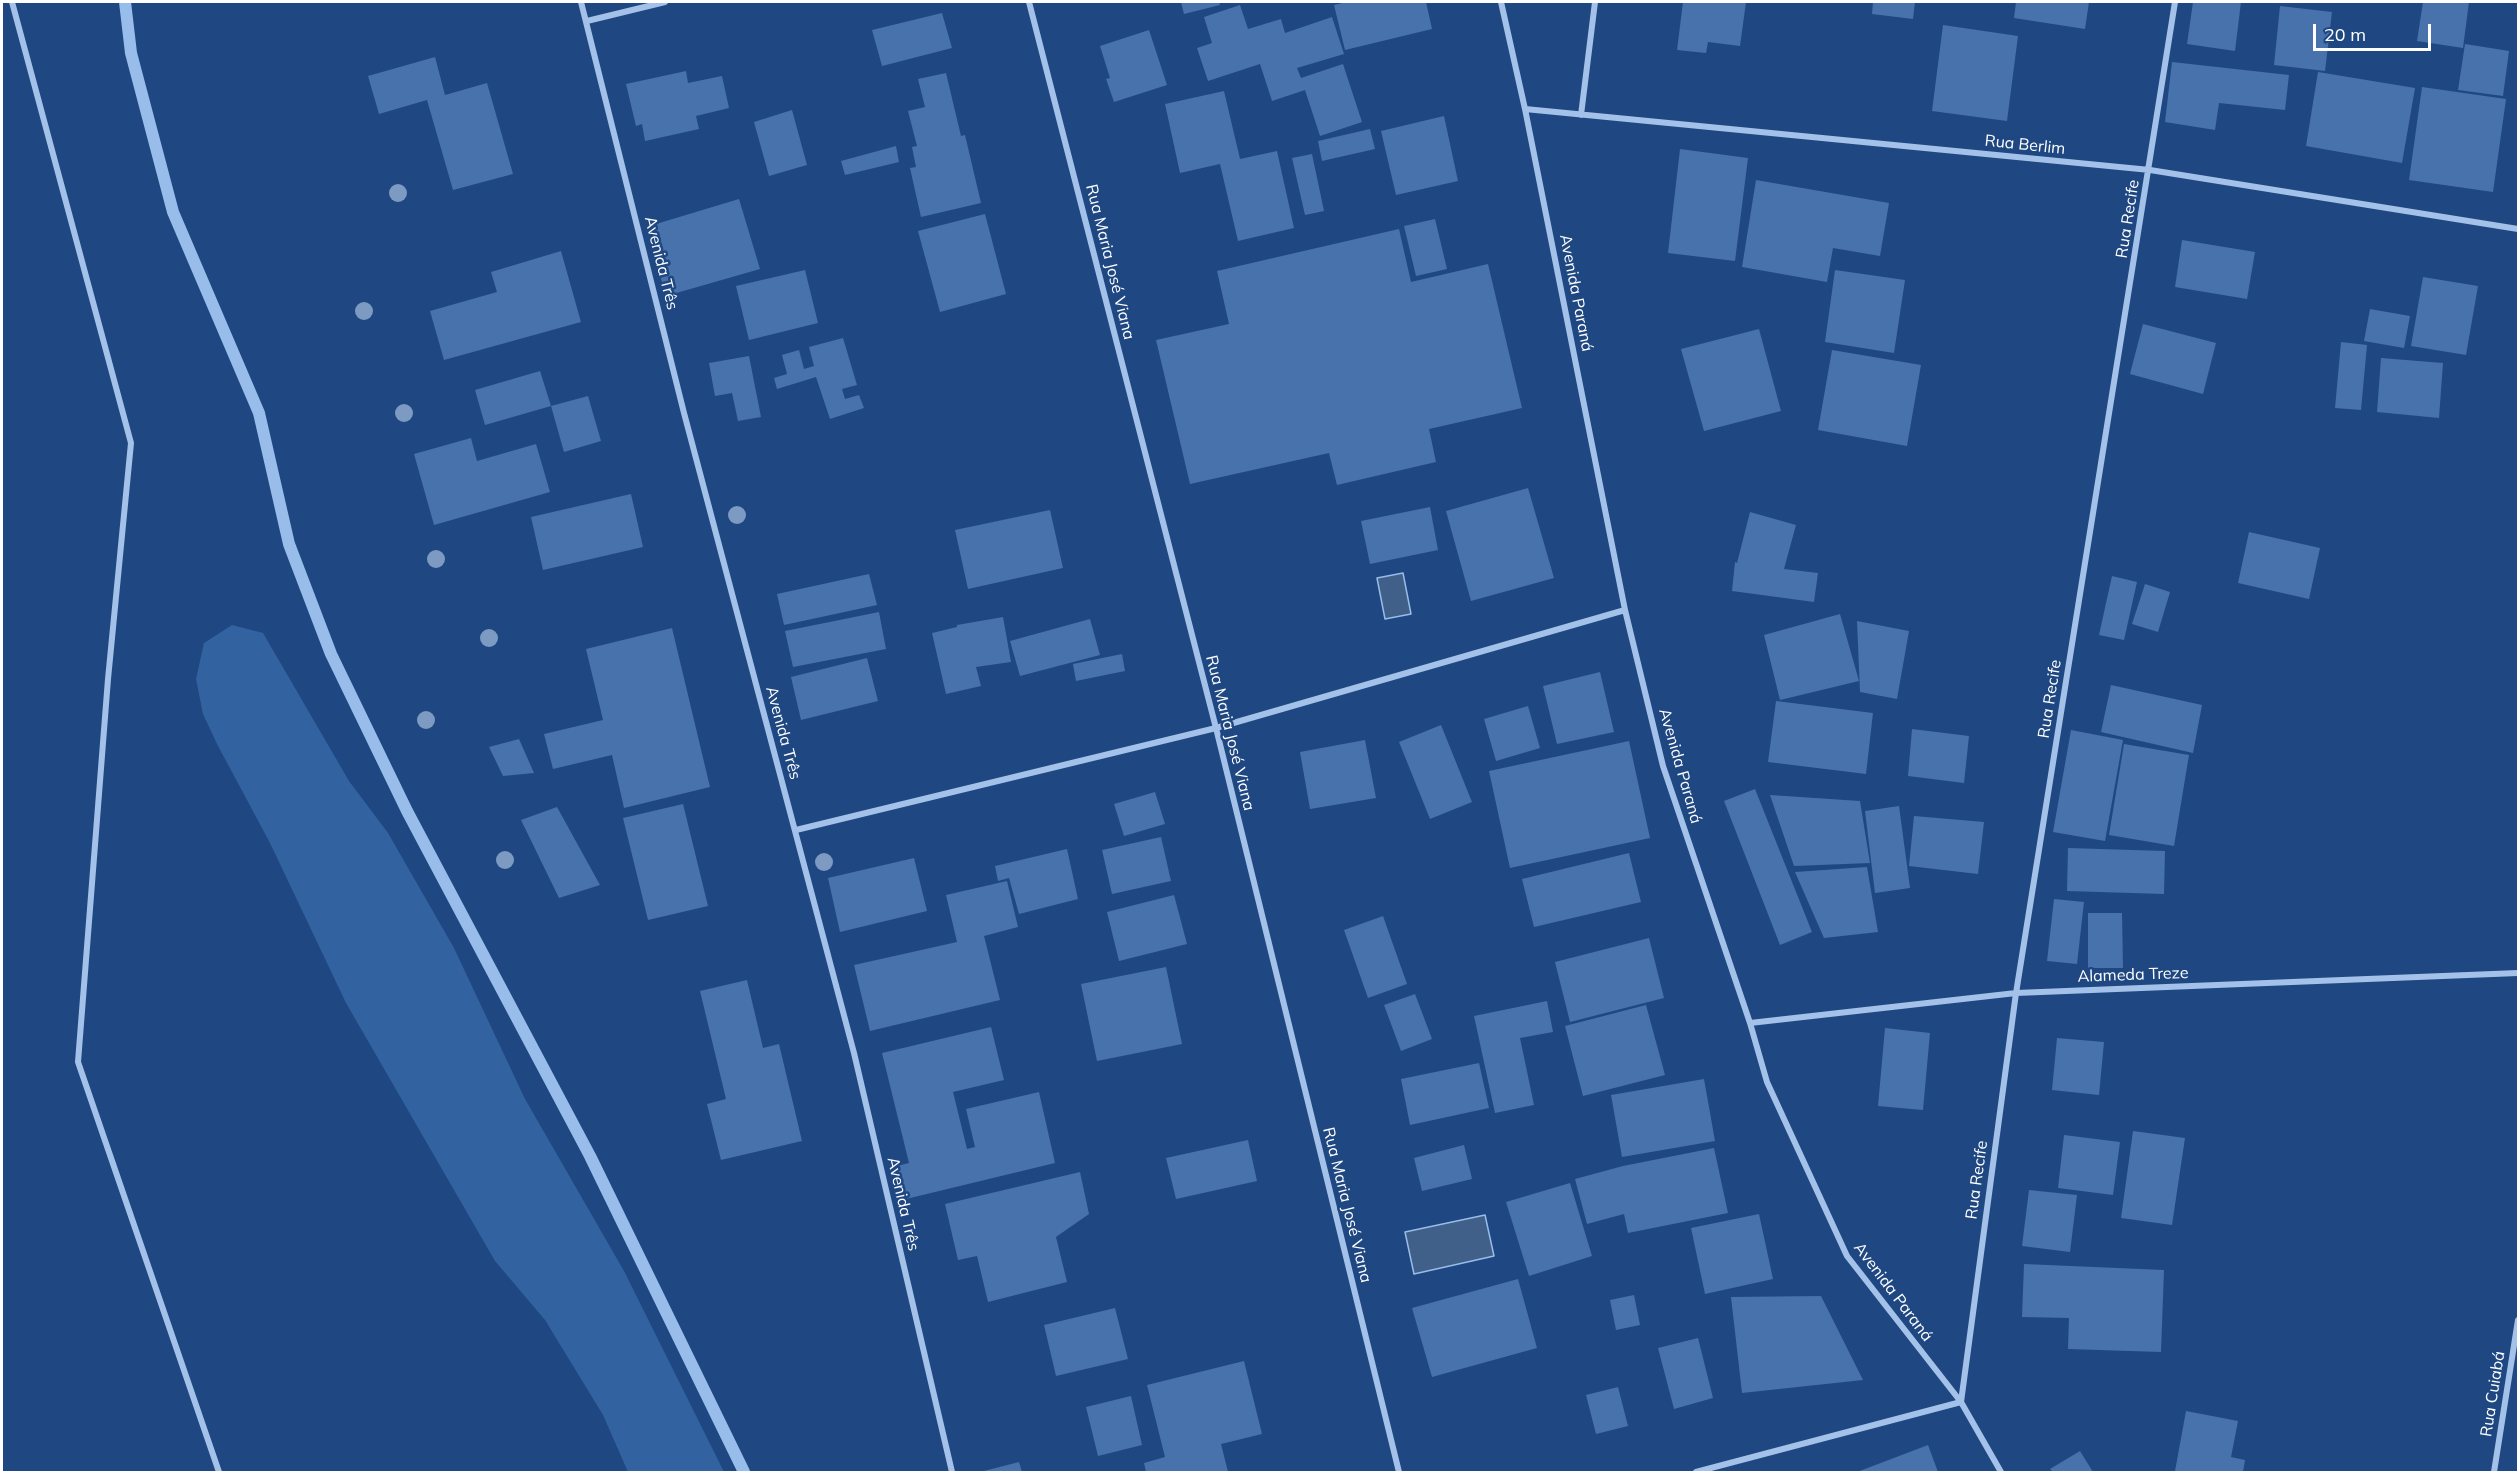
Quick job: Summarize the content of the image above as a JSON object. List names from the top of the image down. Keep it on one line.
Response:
{"streets":{"street":["Rua Berlim","Rua Recife","Rua Maria José Viana","Avenida Três","Avenida Paraná","Alameda Treze","Rua Cuiabá"]},"crossings":[["Rua Berlim","Rua Recife"],["Rua Berlim","Avenida Paraná"],["Rua Recife","Avenida Paraná"],["Rua Recife","Alameda Treze"],["Avenida Paraná","Alameda Treze"]],"scale_bar":"20 m"}
